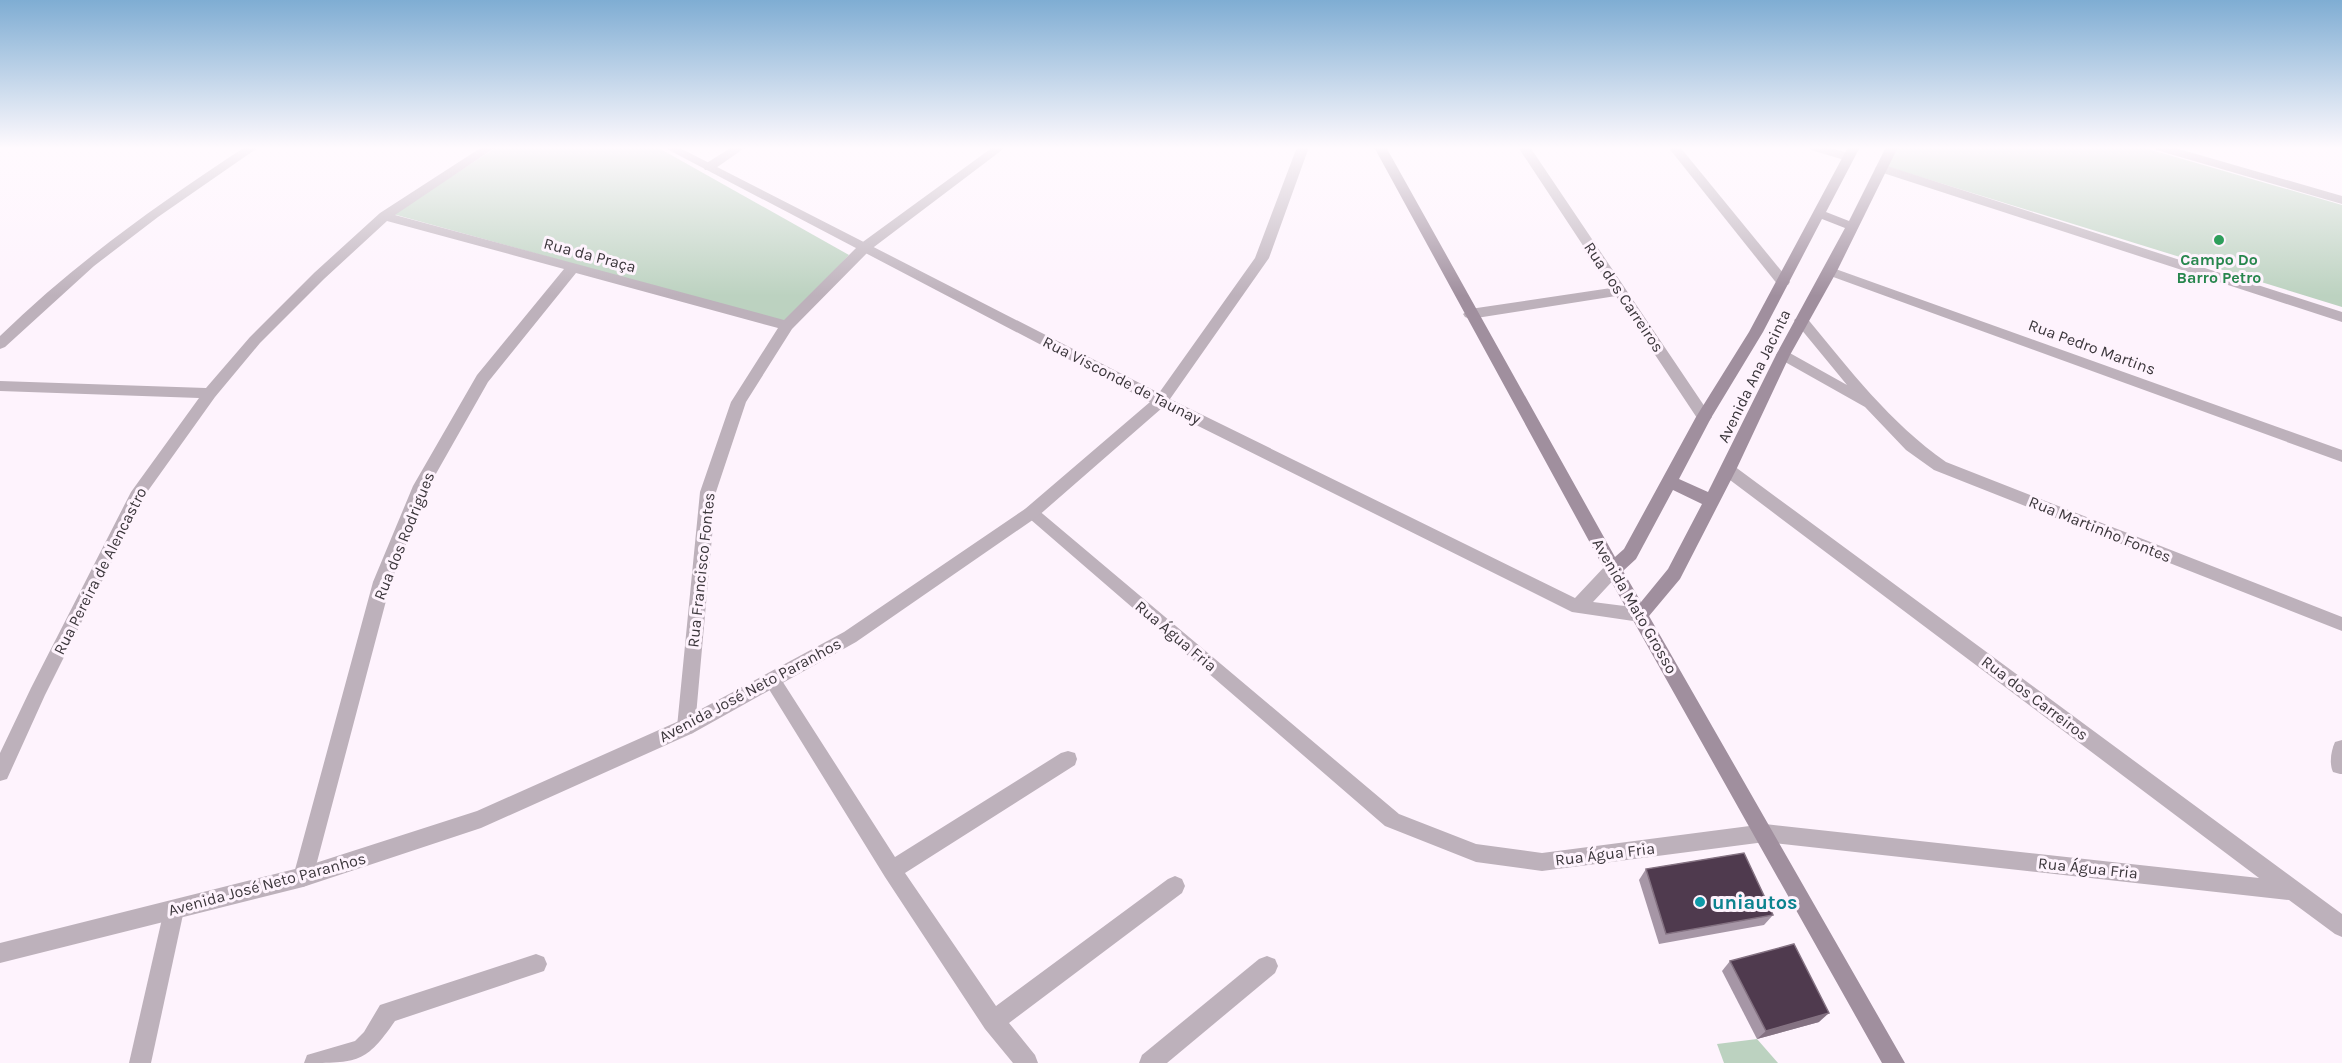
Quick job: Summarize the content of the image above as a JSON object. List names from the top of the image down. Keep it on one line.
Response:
{"streets":{"main road":["Avenida Ana Jacinta","Avenida Mato Grosso"],"street":["Rua da Praça","Rua dos Carreiros","Rua Pedro Martins","Rua Visconde de Taunay","Rua Martinho Fontes","Rua dos Rodrigues","Rua Francisco Fontes","Rua Pereira de Alencastro","Rua Água Fria","Avenida José Neto Paranhos"]},"crossings":[["Rua da Praça","Rua dos Rodrigues"],["Rua da Praça","Rua Francisco Fontes"],["Rua da Praça","Rua Pereira de Alencastro"],["Rua dos Carreiros","Avenida Ana Jacinta"],["Rua dos Carreiros","Rua Água Fria"],["Rua Pedro Martins","Avenida Ana Jacinta"],["Avenida Ana Jacinta","Rua Visconde de Taunay"],["Avenida Ana Jacinta","Rua Martinho Fontes"],["Avenida Ana Jacinta","Avenida Mato Grosso"],["Rua Visconde de Taunay","Rua Francisco Fontes"],["Rua Visconde de Taunay","Avenida Mato Grosso"],["Rua Visconde de Taunay","Avenida José Neto Paranhos"],["Rua dos Rodrigues","Avenida José Neto Paranhos"],["Rua Francisco Fontes","Avenida José Neto Paranhos"],["Avenida Mato Grosso","Rua Água Fria"],["Rua Água Fria","Avenida José Neto Paranhos"]],"places":["Campo Do Barro Petro","uniautos"]}
